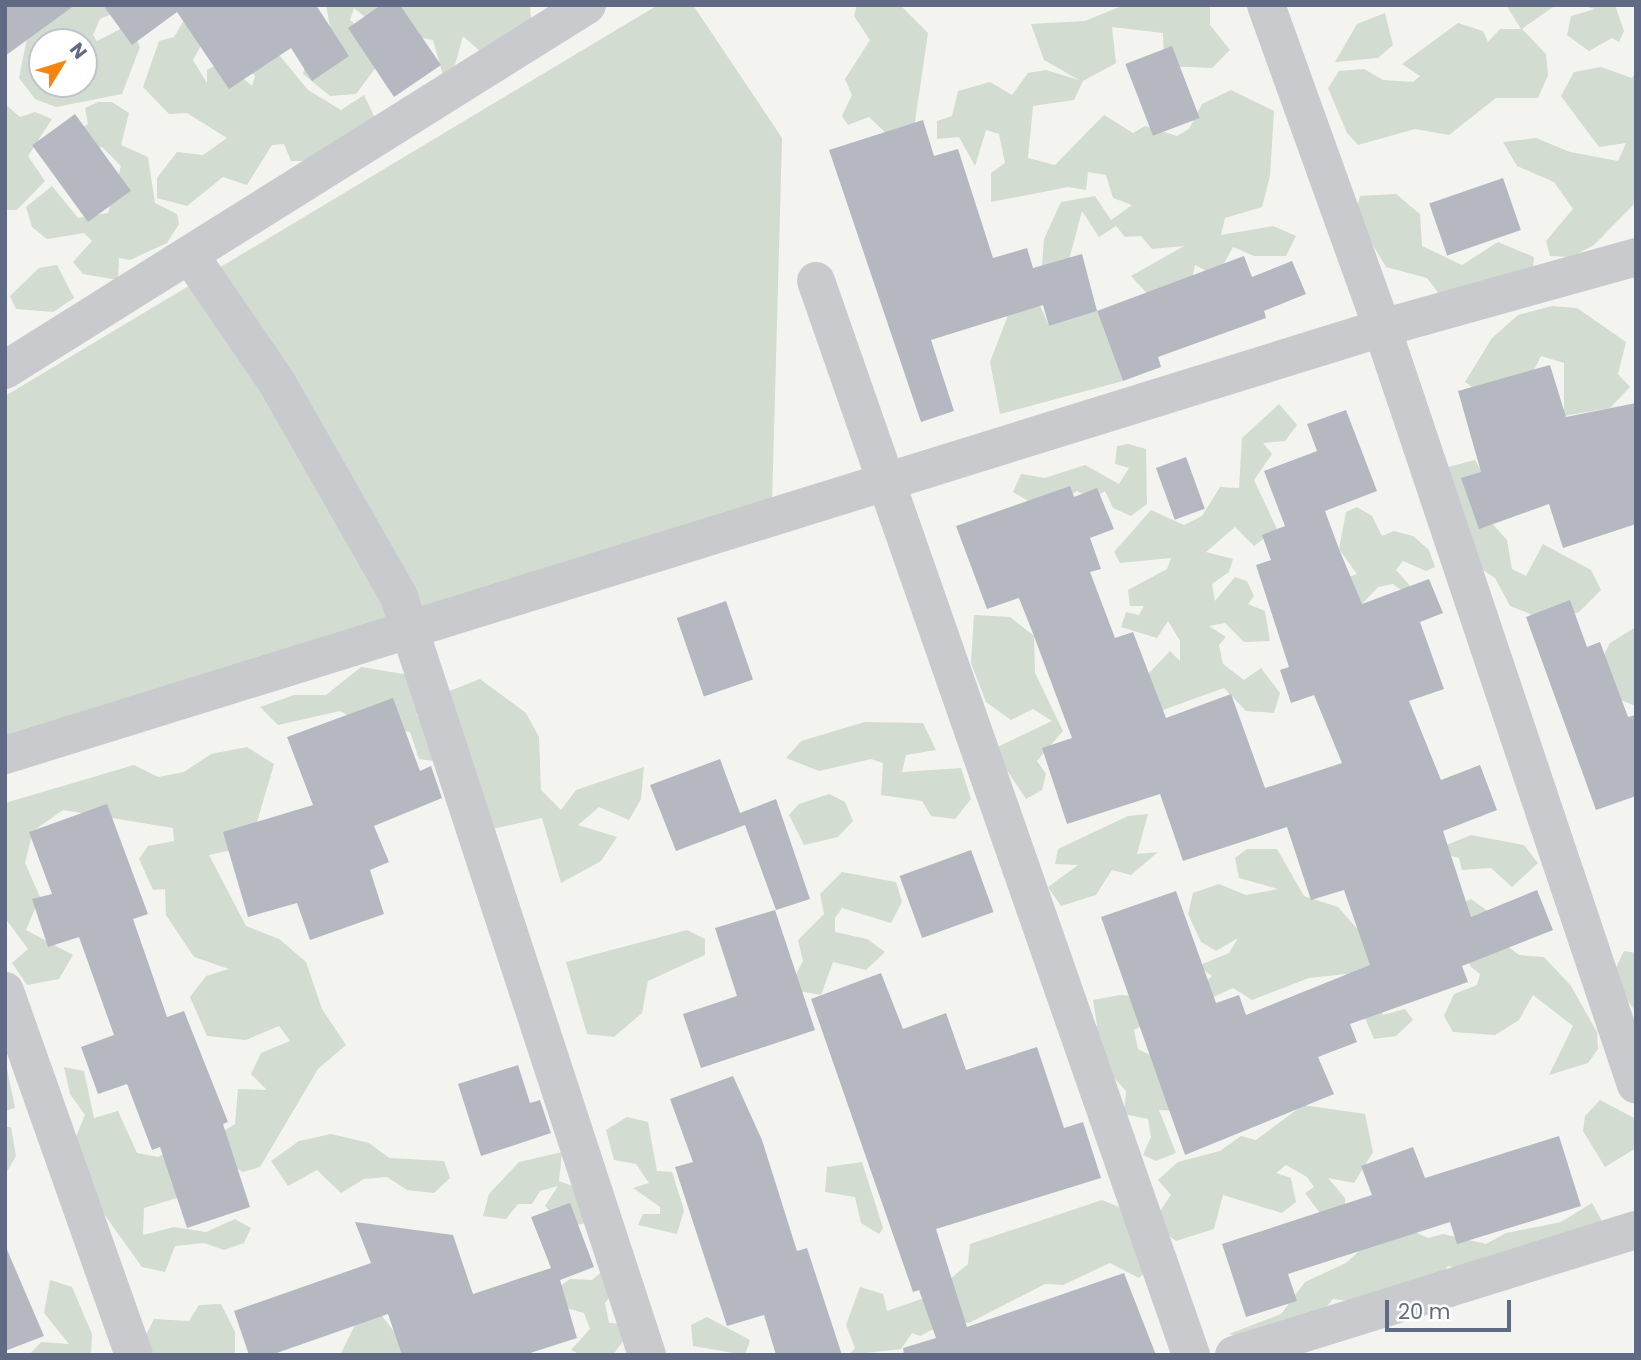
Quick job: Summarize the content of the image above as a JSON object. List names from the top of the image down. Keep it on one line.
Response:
{"scale_bar":"20 m","north":"top right"}
